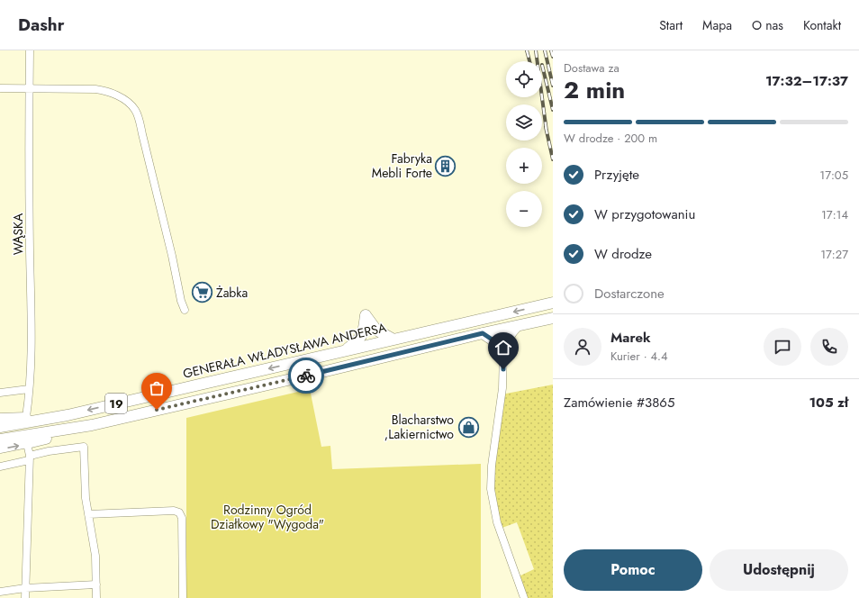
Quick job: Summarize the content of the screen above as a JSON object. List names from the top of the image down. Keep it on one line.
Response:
{"streets":{"highway":["GENERAŁA WŁADYSŁAWA ANDERSA","19"],"street":["WĄSKA"]},"parks":["Rodzinny Ogród Działkowy \"Wygoda\""],"places":{"building":["Fabryka Mebli Forte"],"supermarket":["Żabka"],"shop":["Blacharstwo ,Lakiernictwo"]},"page":{"header":"Dashr","nav":["Start","Mapa","O nas","Kontakt"],"heading":["2 min","Dostawa za","17:32–17:37"],"panel":["Marek","Kurier · 4.4","Zamówienie #3865","105 zł"],"map_buttons":["+","−"],"bar":"W drodze · 200 m","list":[["Przyjęte","17:05"],["W przygotowaniu","17:14"],["W drodze","17:27"],"Dostarczone"],"buttons":["Pomoc","Udostępnij"]}}
